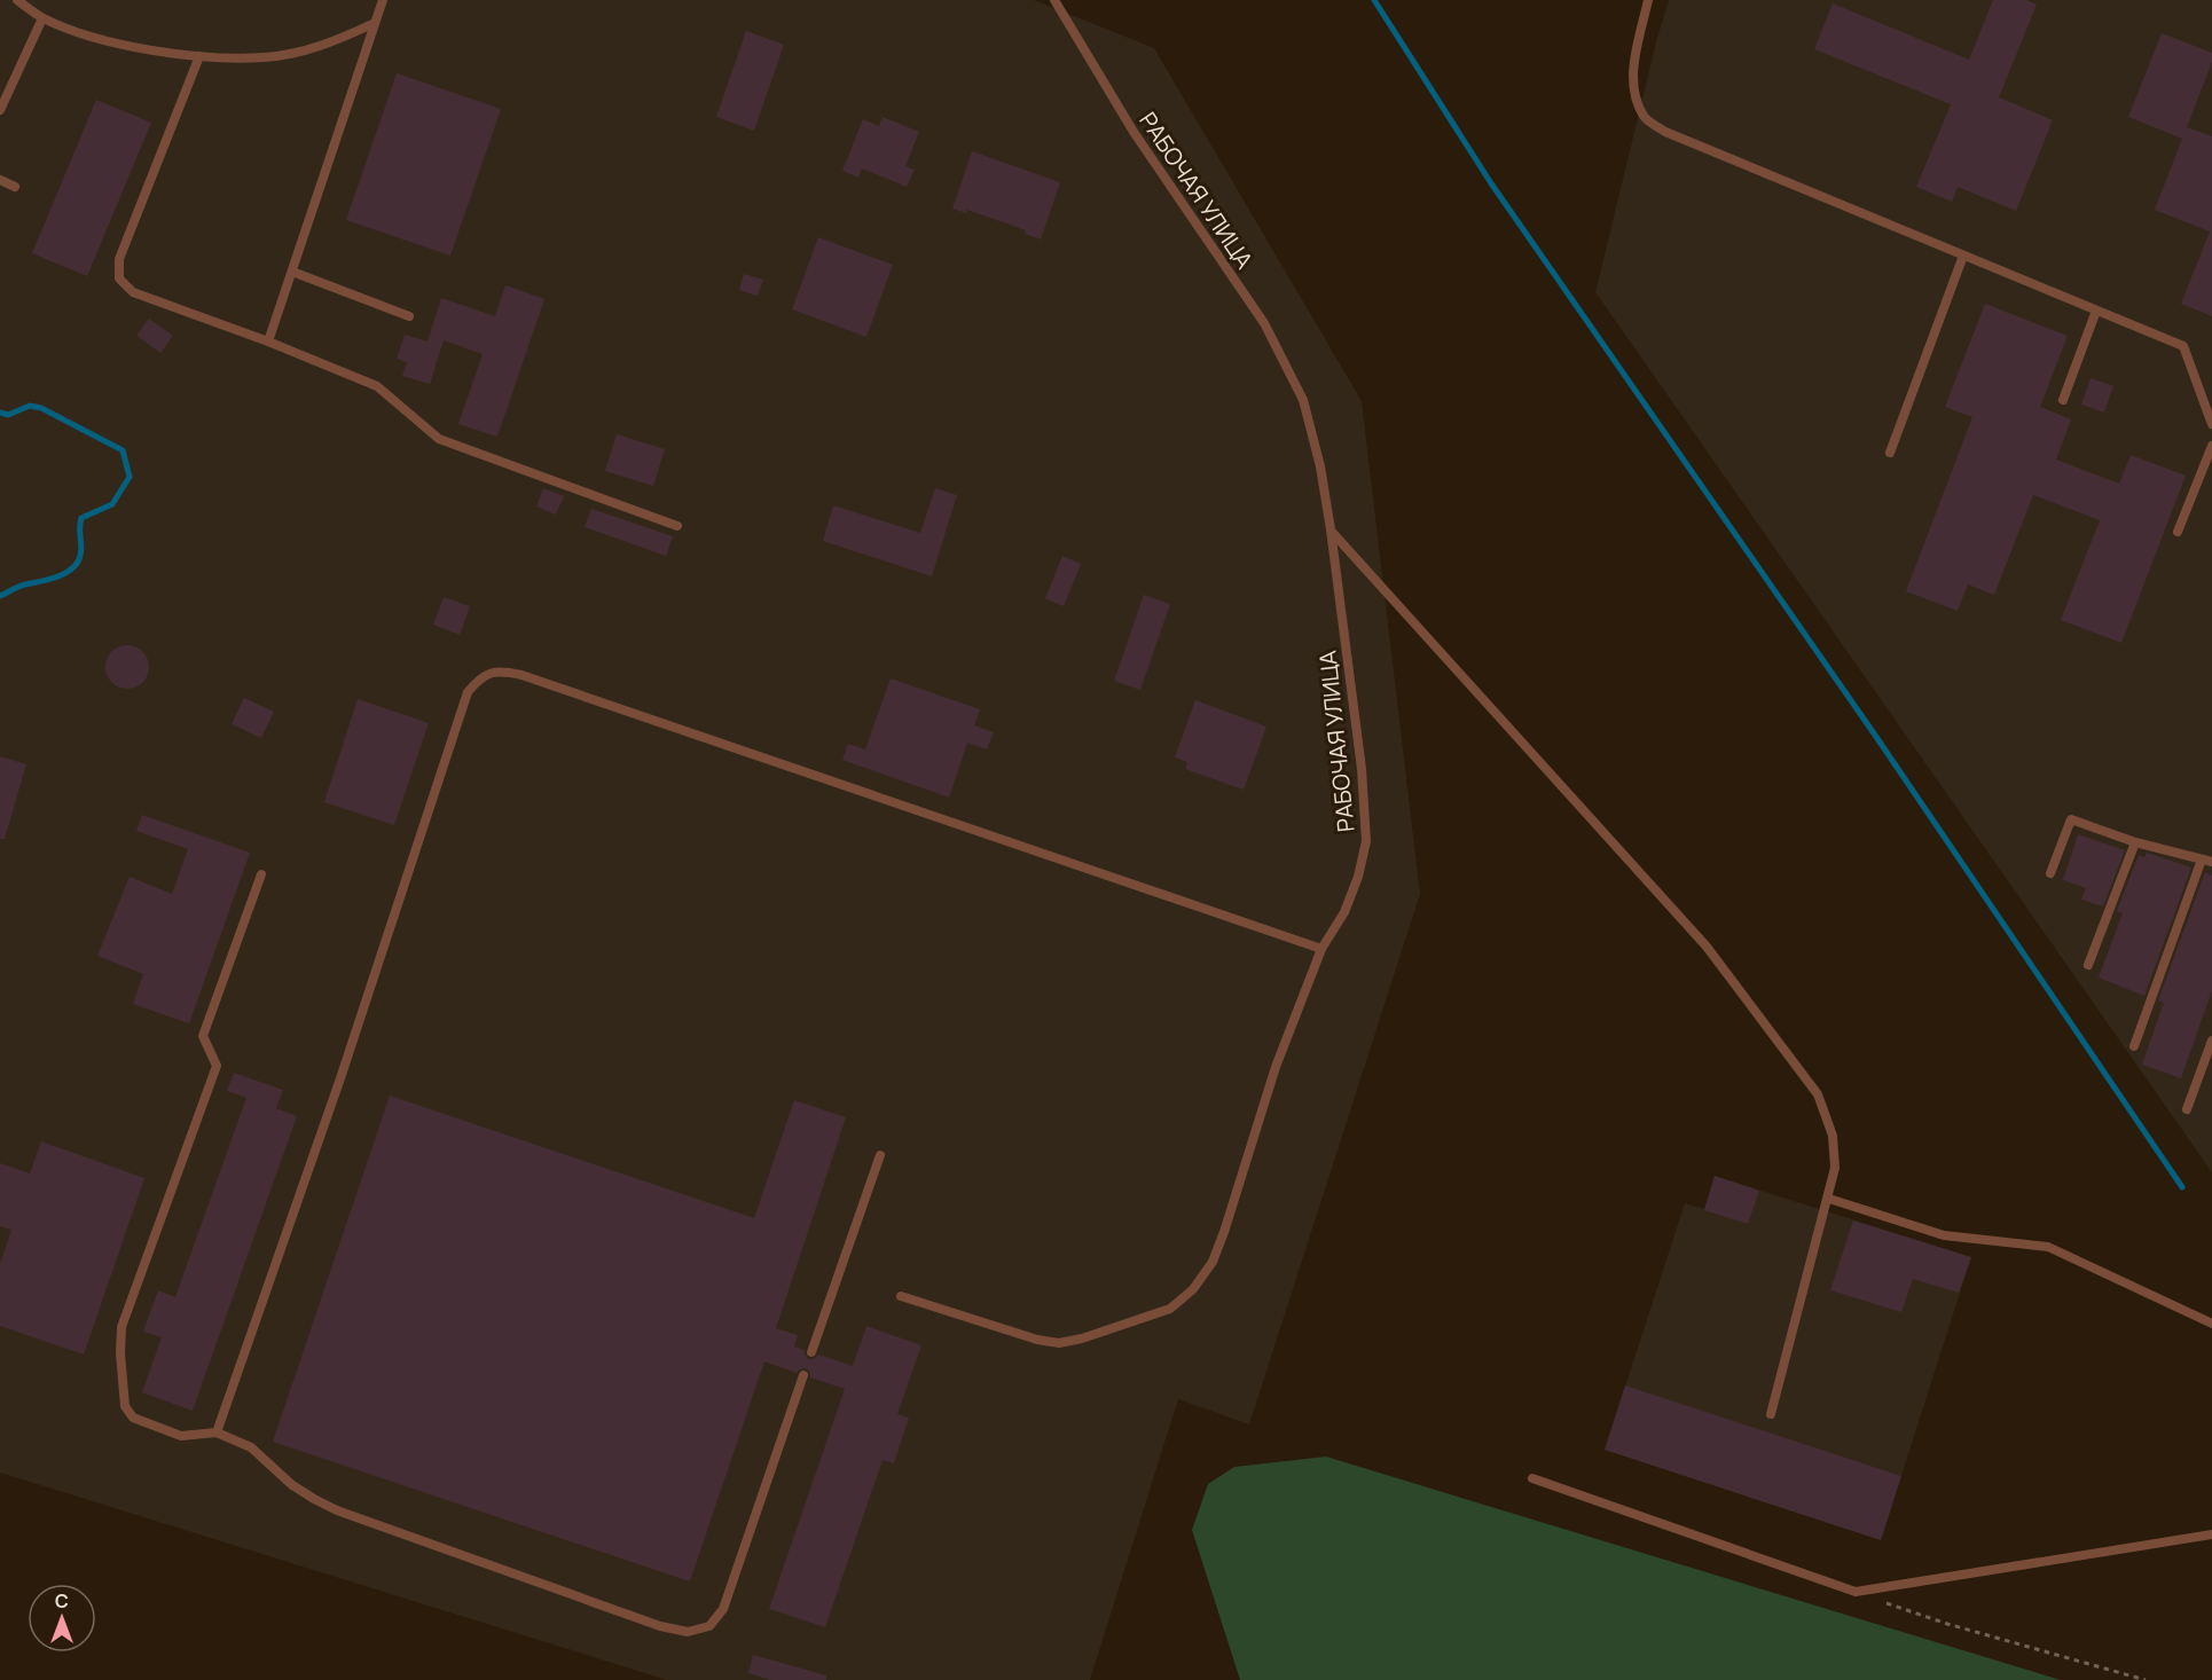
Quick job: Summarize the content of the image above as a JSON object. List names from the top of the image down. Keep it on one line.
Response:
{"streets":{"lane":["РАБОЧАЯ УЛИЦА"]},"north":"top"}
